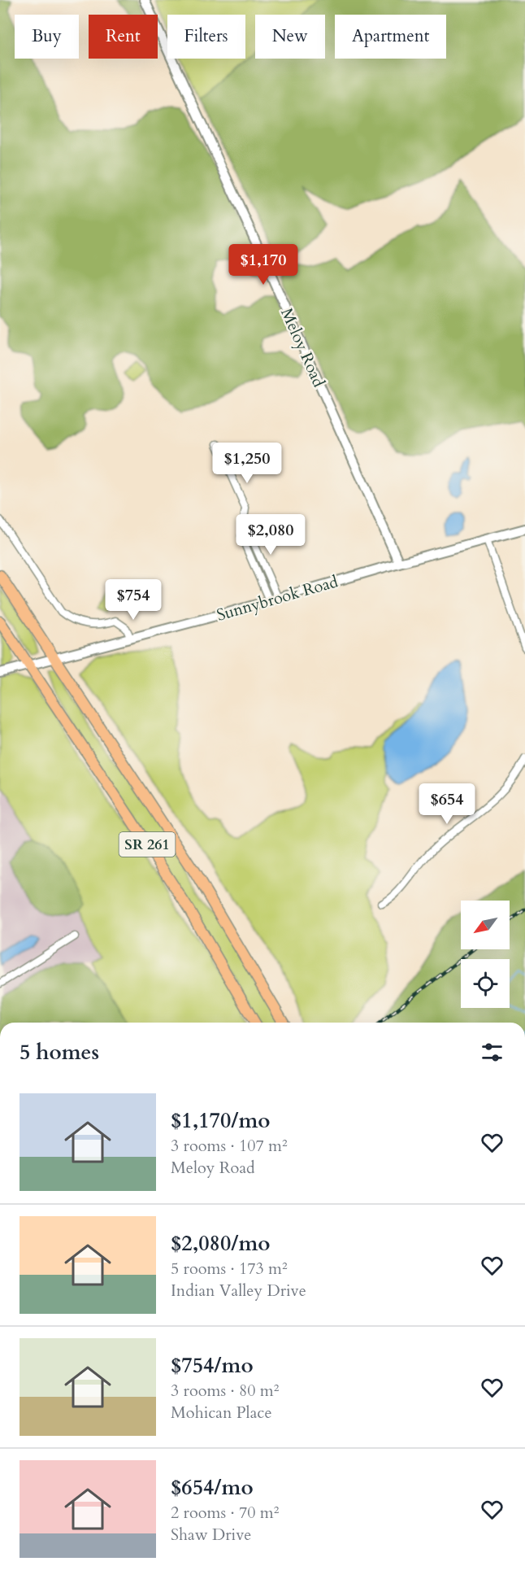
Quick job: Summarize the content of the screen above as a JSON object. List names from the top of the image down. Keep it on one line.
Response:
{"streets":{"main road":["SR 261"],"street":["Meloy Road","Sunnybrook Road"]},"crossings":[["Meloy Road","Sunnybrook Road"],["Sunnybrook Road","SR 261"]],"north":"bottom left","page":{"chip":["Buy","Rent","Filters","New","Apartment"],"price":["$1,170","$1,250","$2,080","$754","$654"],"heading":"5 homes","list":[{"name":"$1,170/mo","note":"3 rooms · 107 m² · Meloy Road"},{"name":"$2,080/mo","note":"5 rooms · 173 m² · Indian Valley Drive"},{"name":"$754/mo","note":"3 rooms · 80 m² · Mohican Place"},{"name":"$654/mo","note":"2 rooms · 70 m² · Shaw Drive"}]}}
